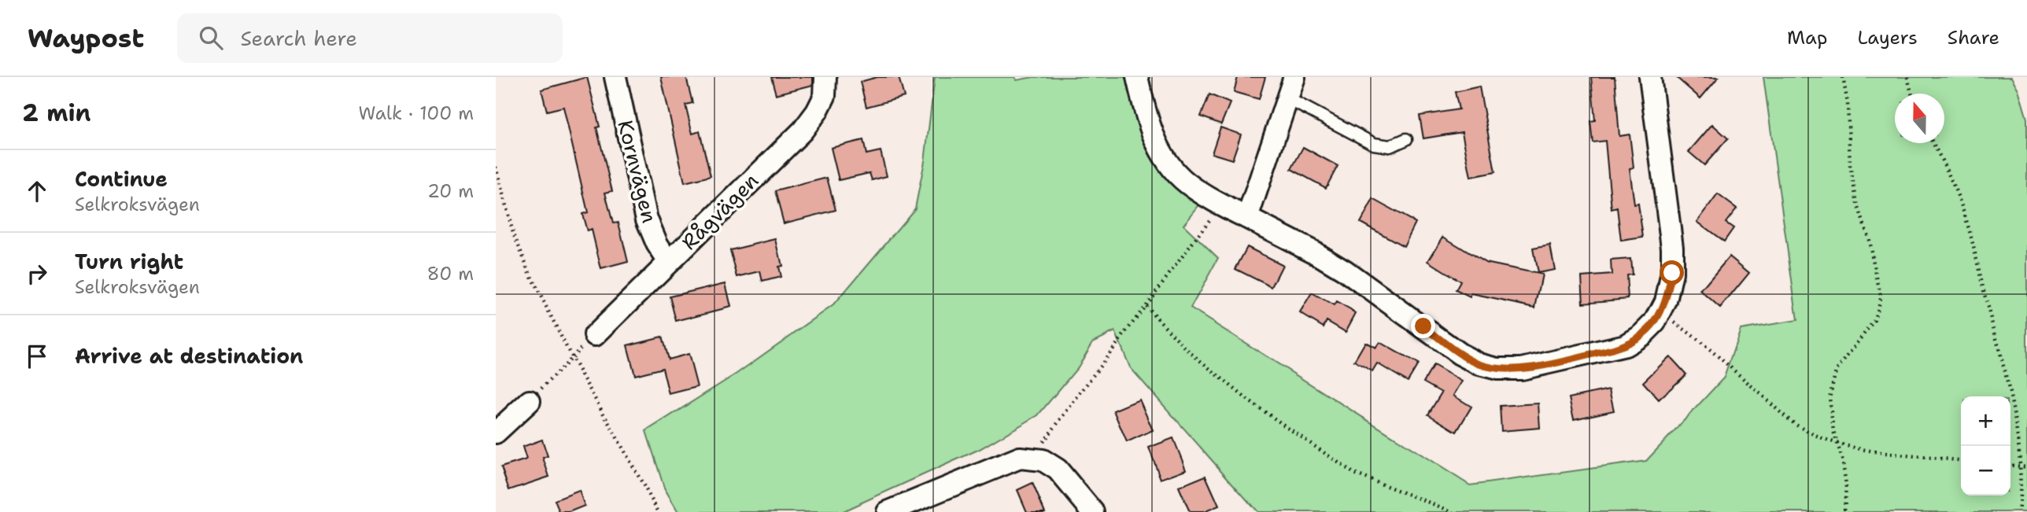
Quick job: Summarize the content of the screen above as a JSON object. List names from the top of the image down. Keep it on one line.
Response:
{"streets":{"street":["Kornvägen","Rågvägen"]},"crossings":[["Kornvägen","Rågvägen"]],"north":"top","page":{"header":"Waypost","search":"Search here","nav":["Map","Layers","Share"],"heading":["2 min","Walk · 100 m"],"list":[["Continue","Selkroksvägen","20 m"],["Turn right","Selkroksvägen","80 m"],"Arrive at destination"],"map_buttons":["+","−"]}}
